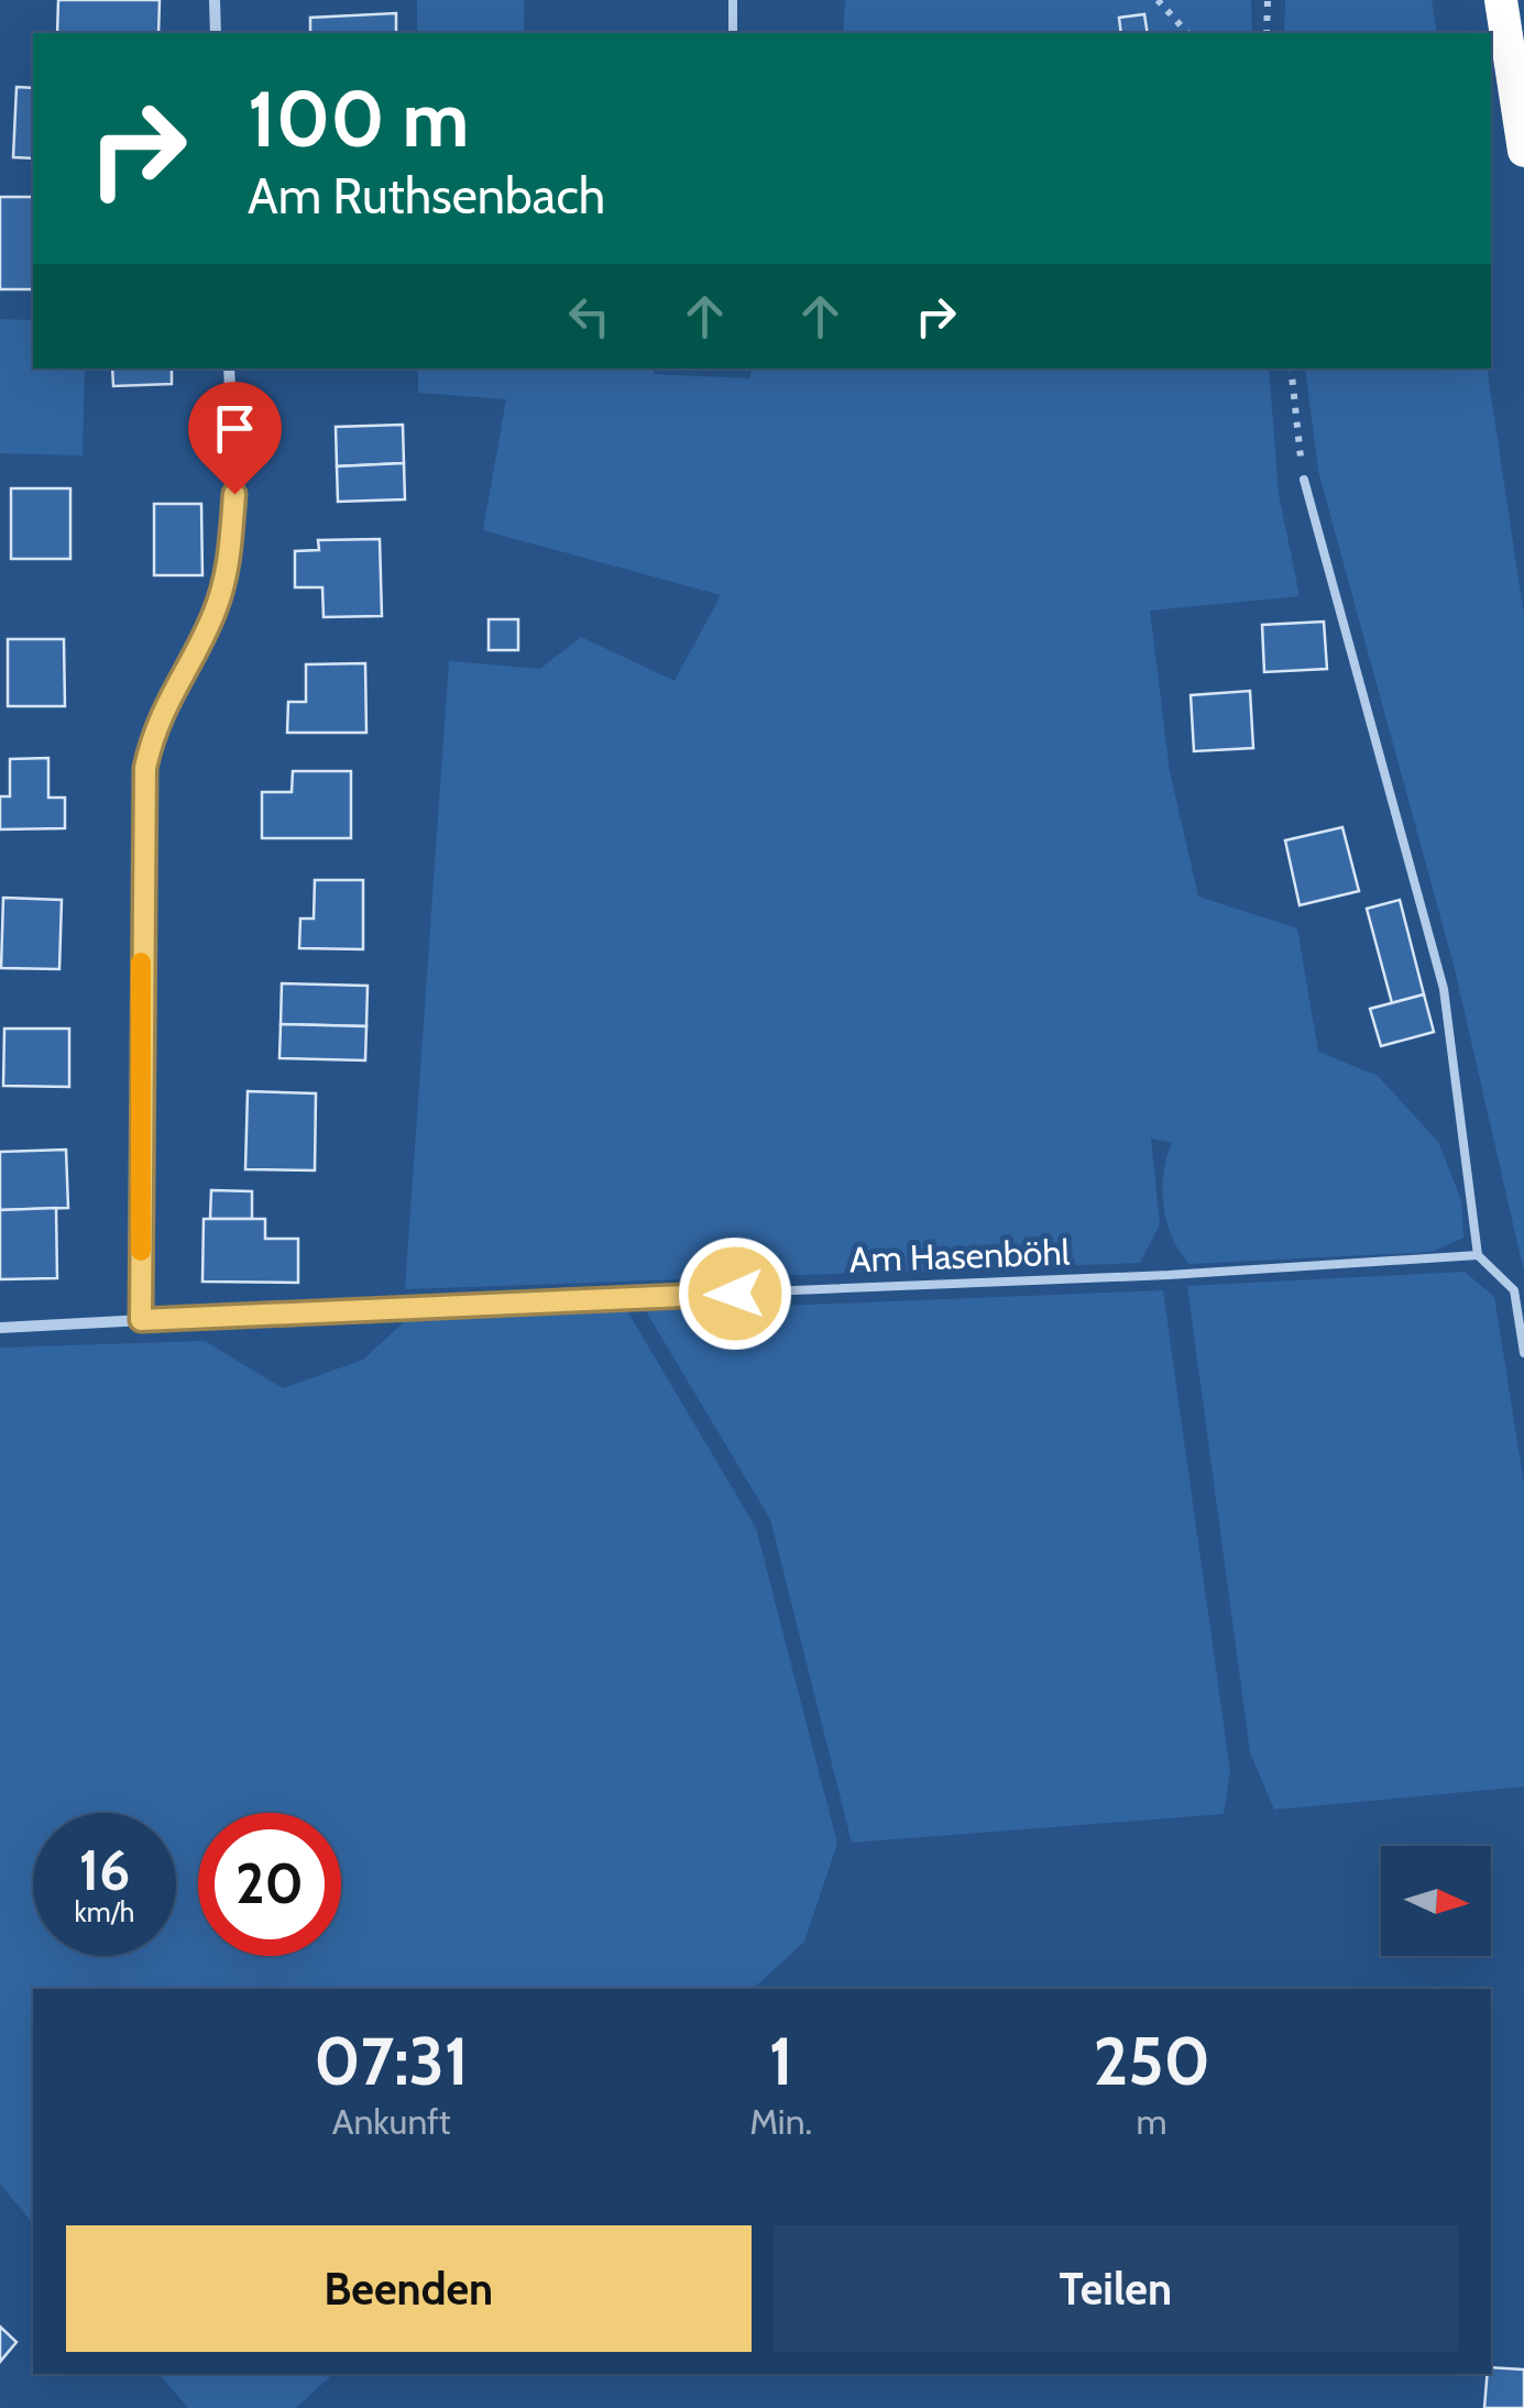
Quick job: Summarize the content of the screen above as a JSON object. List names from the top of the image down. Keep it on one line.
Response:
{"streets":{"street":["Am Hasenböhl"]},"north":"right","page":{"turn":["100 m","Am Ruthsenbach"],"speed":"16 km/h","limit":"20","eta":["07:31","Ankunft","1","Min.","250","m"],"buttons":["Beenden","Teilen"]}}
